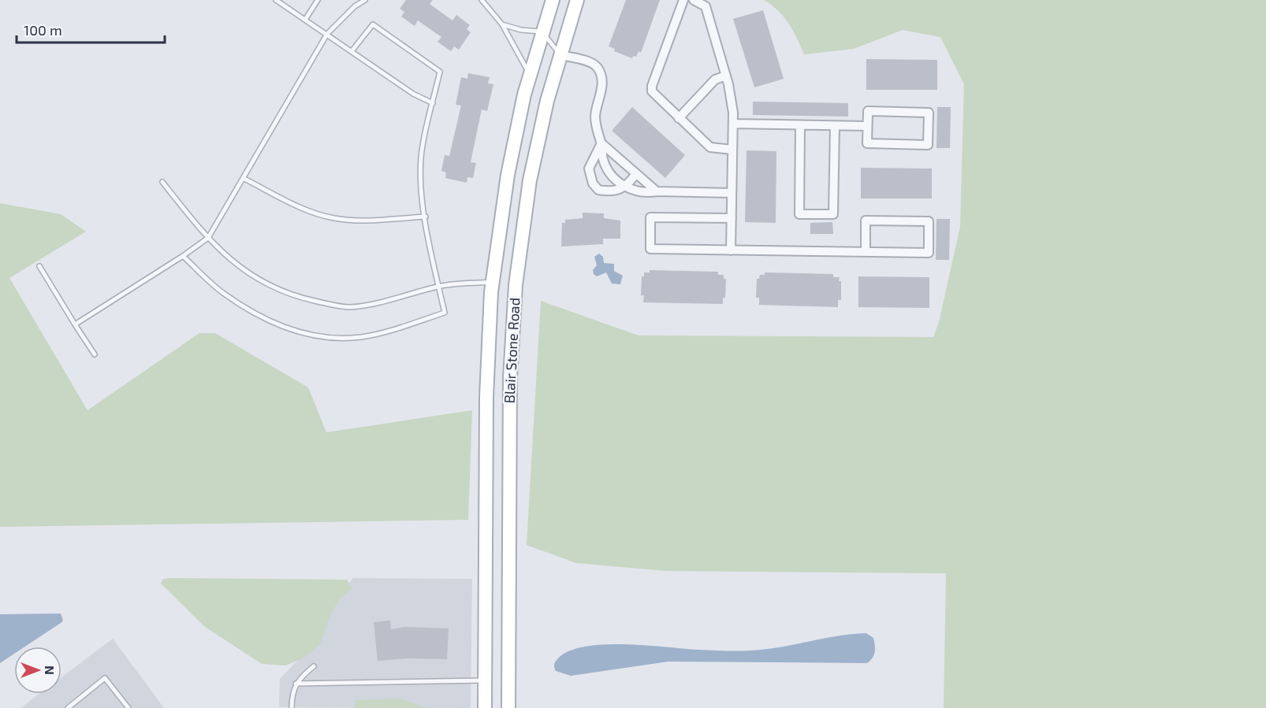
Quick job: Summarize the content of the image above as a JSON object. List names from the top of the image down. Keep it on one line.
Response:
{"streets":{"main road":["Blair Stone Road"]},"scale_bar":"100 m","north":"right"}
